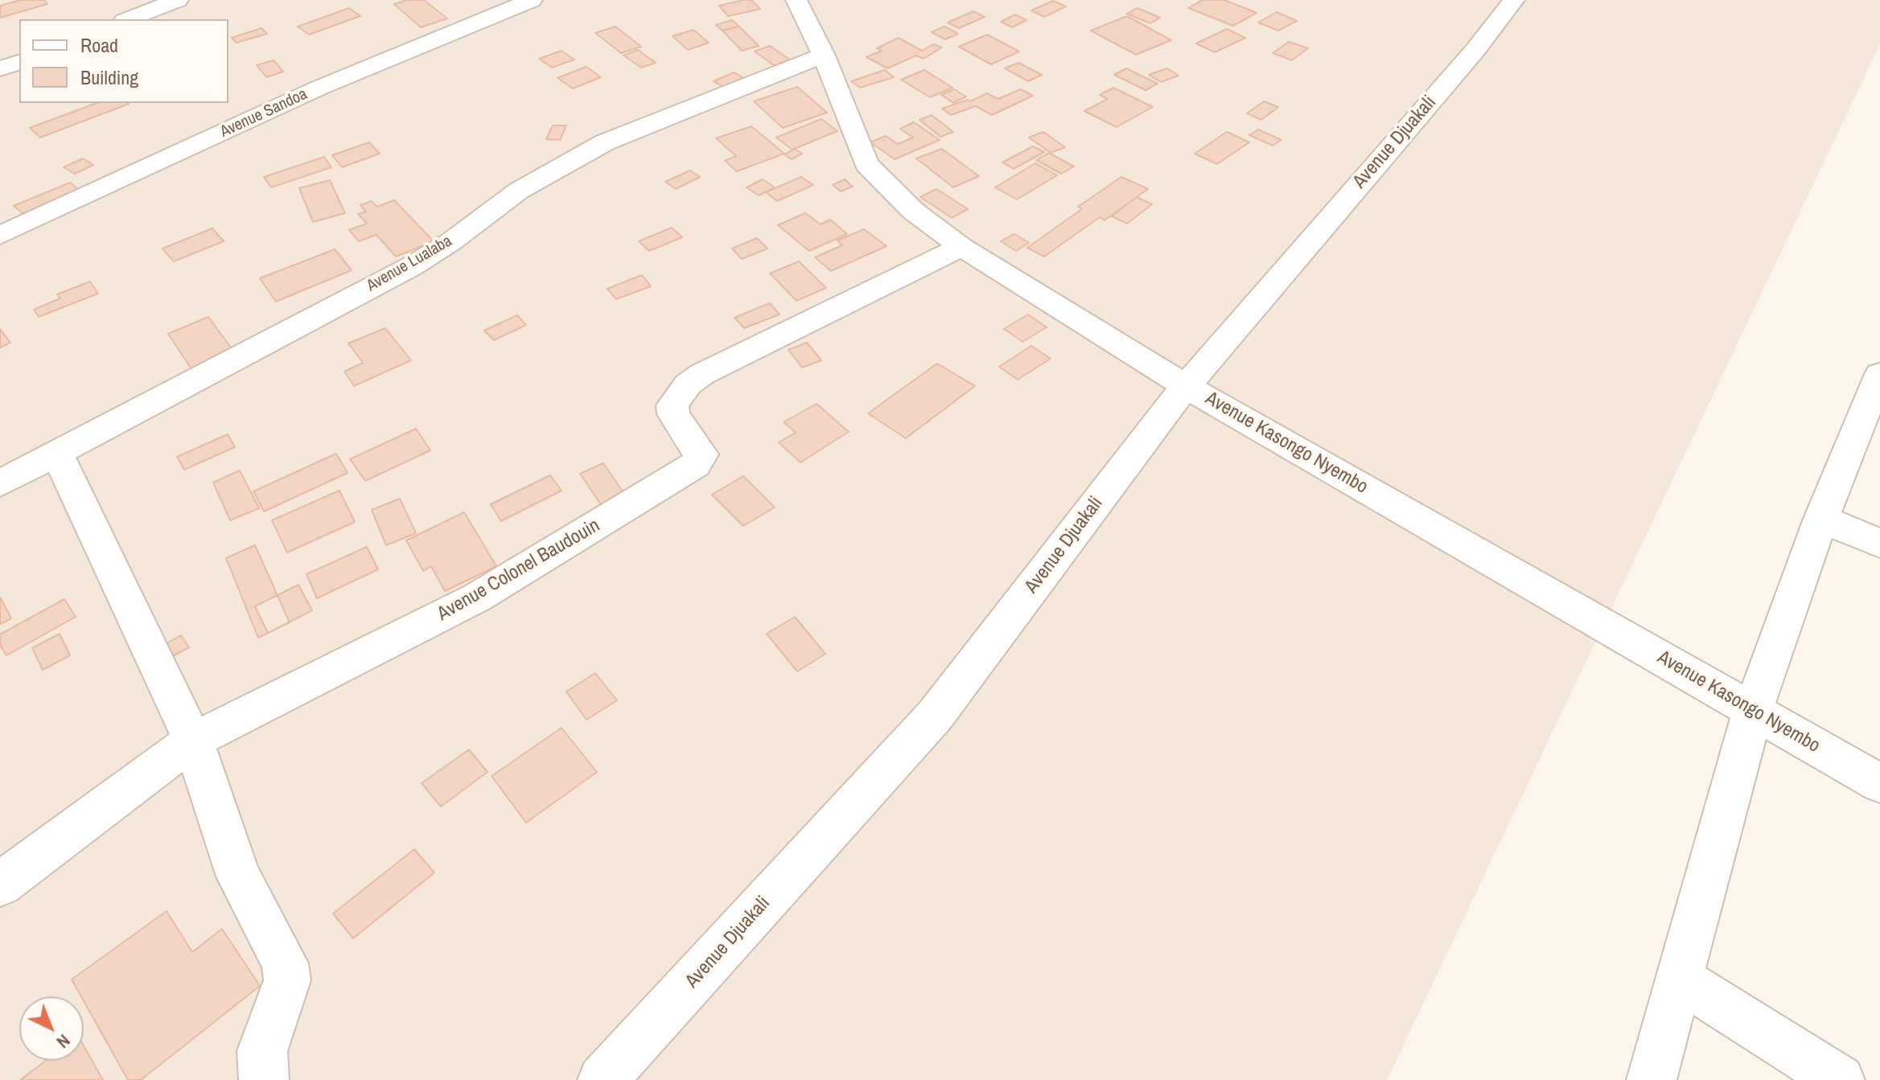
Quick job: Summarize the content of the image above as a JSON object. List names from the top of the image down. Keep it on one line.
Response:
{"streets":{"street":["Avenue Sandoa","Avenue Djuakali","Avenue Lualaba","Avenue Kasongo Nyembo","Avenue Colonel Baudouin"]},"crossings":[["Avenue Djuakali","Avenue Kasongo Nyembo"],["Avenue Lualaba","Avenue Kasongo Nyembo"],["Avenue Kasongo Nyembo","Avenue Colonel Baudouin"]],"legend":["Road","Building"],"north":"bottom right"}
